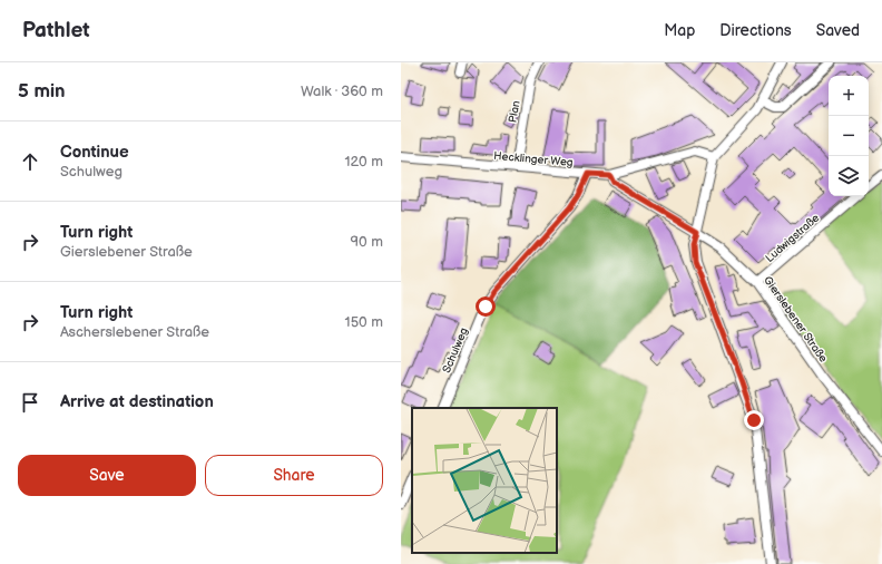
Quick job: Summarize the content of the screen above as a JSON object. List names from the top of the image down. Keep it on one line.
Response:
{"streets":{"street":["Plan","Hecklinger Weg","Ludwigstraße","Gierslebener Straße","Schulweg"]},"crossings":[["Plan","Hecklinger Weg"],["Hecklinger Weg","Gierslebener Straße"],["Hecklinger Weg","Schulweg"],["Ludwigstraße","Gierslebener Straße"]],"page":{"header":"Pathlet","nav":["Map","Directions","Saved"],"heading":["5 min","Walk · 360 m"],"map_buttons":["+","−"],"list":[["Continue","Schulweg","120 m"],["Turn right","Gierslebener Straße","90 m"],["Turn right","Ascherslebener Straße","150 m"],"Arrive at destination"],"buttons":["Save","Share"]}}
